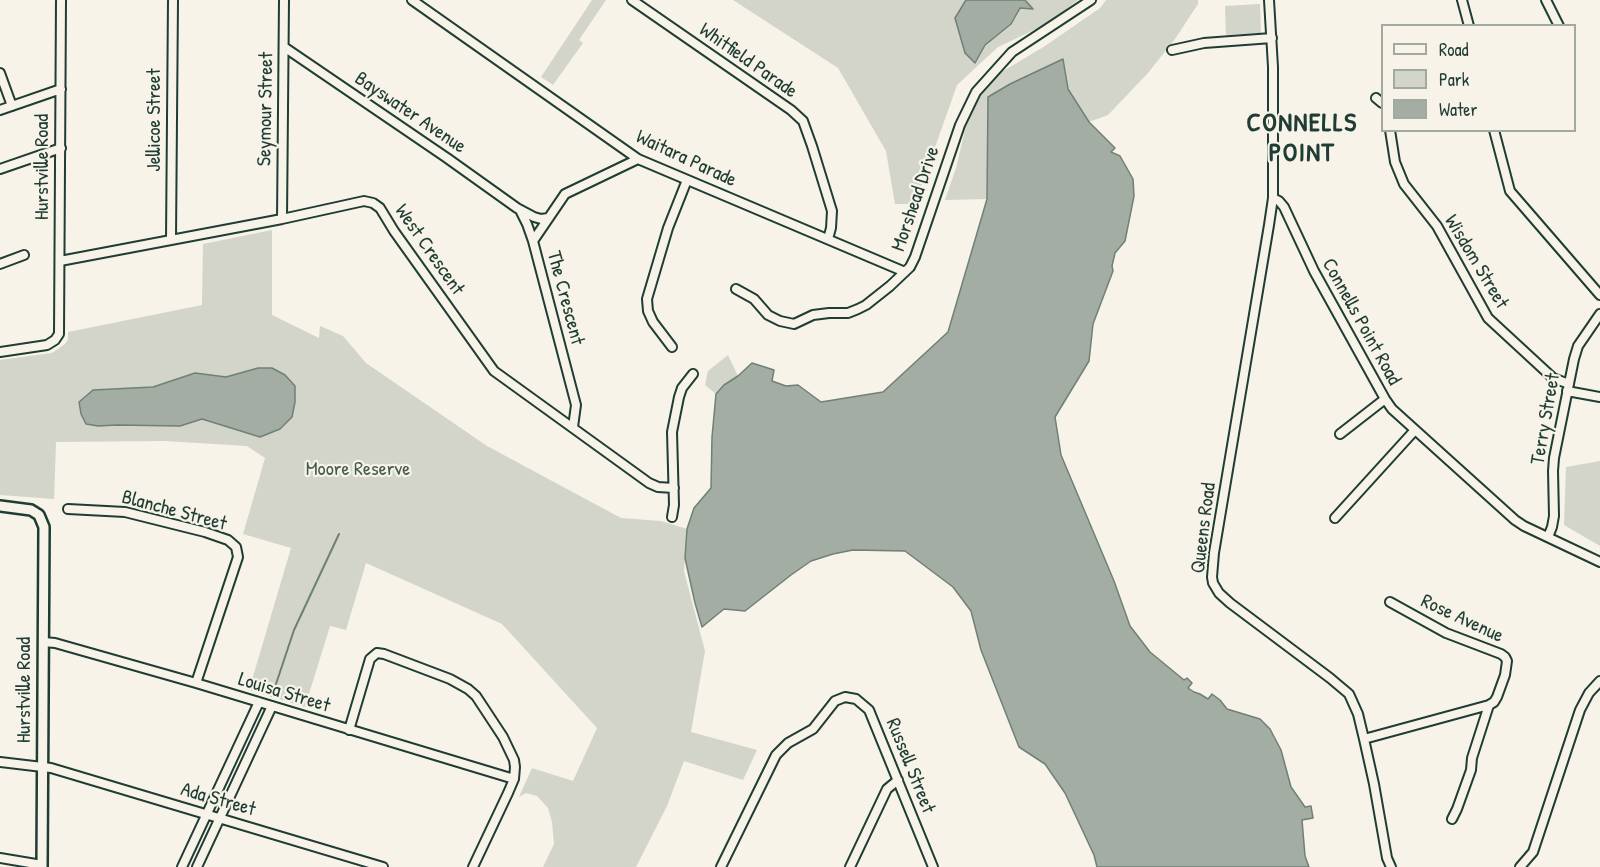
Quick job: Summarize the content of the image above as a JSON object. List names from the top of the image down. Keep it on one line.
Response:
{"streets":{"main road":["Hurstville Road"],"street":["Whitfield Parade","Seymour Street","Bayswater Avenue","Jellicoe Street","Waitara Parade","Morshead Drive","West Crescent","Wisdom Street","The Crescent","Connells Point Road","Terry Street","Blanche Street","Queens Road","Rose Avenue","Louisa Street","Russell Street","Ada Street"]},"crossings":[["Whitfield Parade","Waitara Parade"],["Seymour Street","Bayswater Avenue"],["Seymour Street","West Crescent"],["Bayswater Avenue","The Crescent"],["Jellicoe Street","West Crescent"],["Waitara Parade","Morshead Drive"],["Waitara Parade","The Crescent"],["Hurstville Road","West Crescent"],["Hurstville Road","Louisa Street"],["Hurstville Road","Ada Street"],["West Crescent","The Crescent"],["Wisdom Street","Terry Street"],["Connells Point Road","Terry Street"],["Connells Point Road","Queens Road"],["Blanche Street","Louisa Street"]],"districts":["CONNELLS POINT"],"parks":["Moore Reserve"],"legend":["Road","Park","Water"]}
